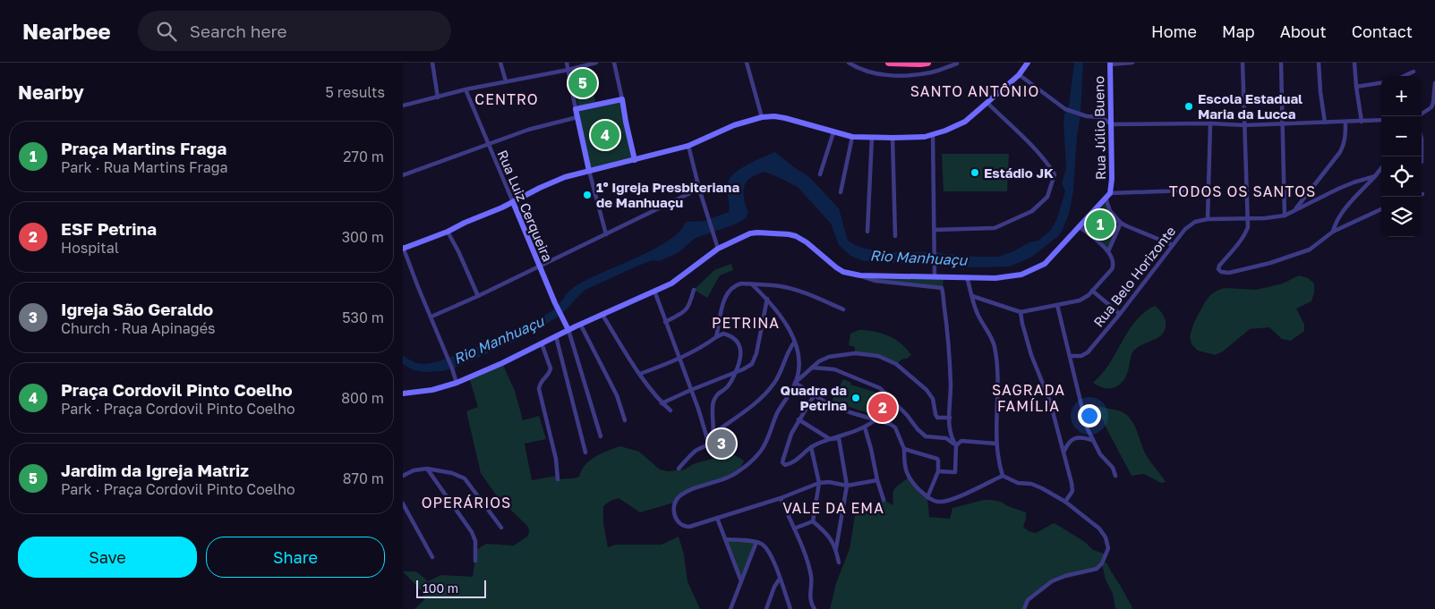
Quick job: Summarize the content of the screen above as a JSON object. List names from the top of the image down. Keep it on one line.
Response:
{"streets":{"street":["Rua Júlio Bueno","Rua Luiz Cerqueira","Rua Belo Horizonte"]},"districts":["SANTO ANTÔNIO","CENTRO","TODOS OS SANTOS","PETRINA","SAGRADA FAMÍLIA","OPERÁRIOS","VALE DA EMA"],"water":["Rio Manhuaçu"],"places":["Escola Estadual Maria da Lucca","Estádio JK","1º Igreja Presbiteriana de Manhuaçu","Quadra da Petrina"],"scale_bar":"100 m","page":{"header":"Nearbee","search":"Search here","nav":["Home","Map","About","Contact"],"heading":["Nearby","5 results"],"pins":["5","4","1","2","3"],"map_buttons":["+","−"],"list":[{"mark":"1","name":"Praça Martins Fraga","note":"Park · Rua Martins Fraga","value":"270 m"},{"mark":"2","name":"ESF Petrina","note":"Hospital","value":"300 m"},{"mark":"3","name":"Igreja São Geraldo","note":"Church · Rua Apinagés","value":"530 m"},{"mark":"4","name":"Praça Cordovil Pinto Coelho","note":"Park · Praça Cordovil Pinto Coelho","value":"800 m"},{"mark":"5","name":"Jardim da Igreja Matriz","note":"Park · Praça Cordovil Pinto Coelho","value":"870 m"}],"buttons":["Save","Share"],"scale":"100 m"}}
